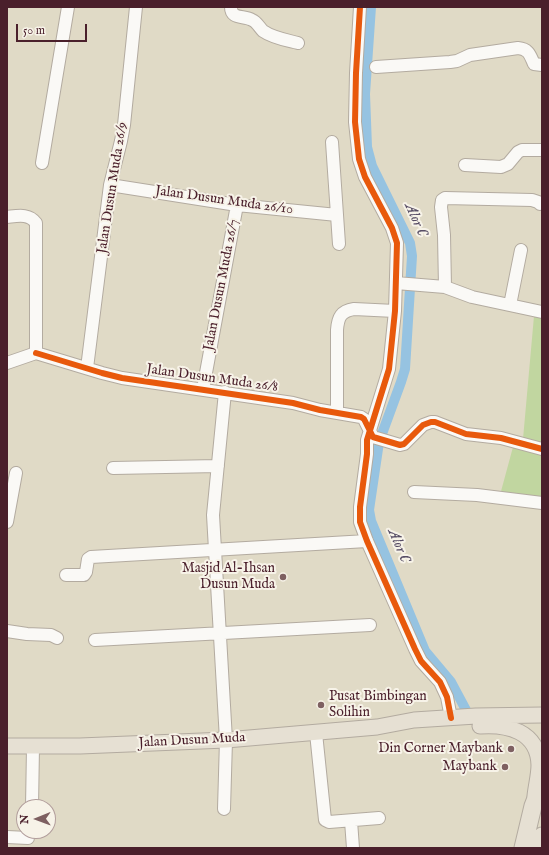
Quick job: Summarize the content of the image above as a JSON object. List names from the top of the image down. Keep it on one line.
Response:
{"streets":{"main road":["Jalan Dusun Muda"],"street":["Jalan Dusun Muda 26/9","Jalan Dusun Muda 26/10","Jalan Dusun Muda 26/7","Jalan Dusun Muda 26/8"]},"crossings":[["Jalan Dusun Muda 26/9","Jalan Dusun Muda 26/10"],["Jalan Dusun Muda 26/9","Jalan Dusun Muda 26/8"],["Jalan Dusun Muda 26/10","Jalan Dusun Muda 26/7"],["Jalan Dusun Muda 26/7","Jalan Dusun Muda 26/8"]],"water":["Alor C"],"places":["Masjid Al-Ihsan Dusun Muda","Pusat Bimbingan Solihin","Din Corner Maybank","Maybank"],"scale_bar":"50 m","north":"left"}
